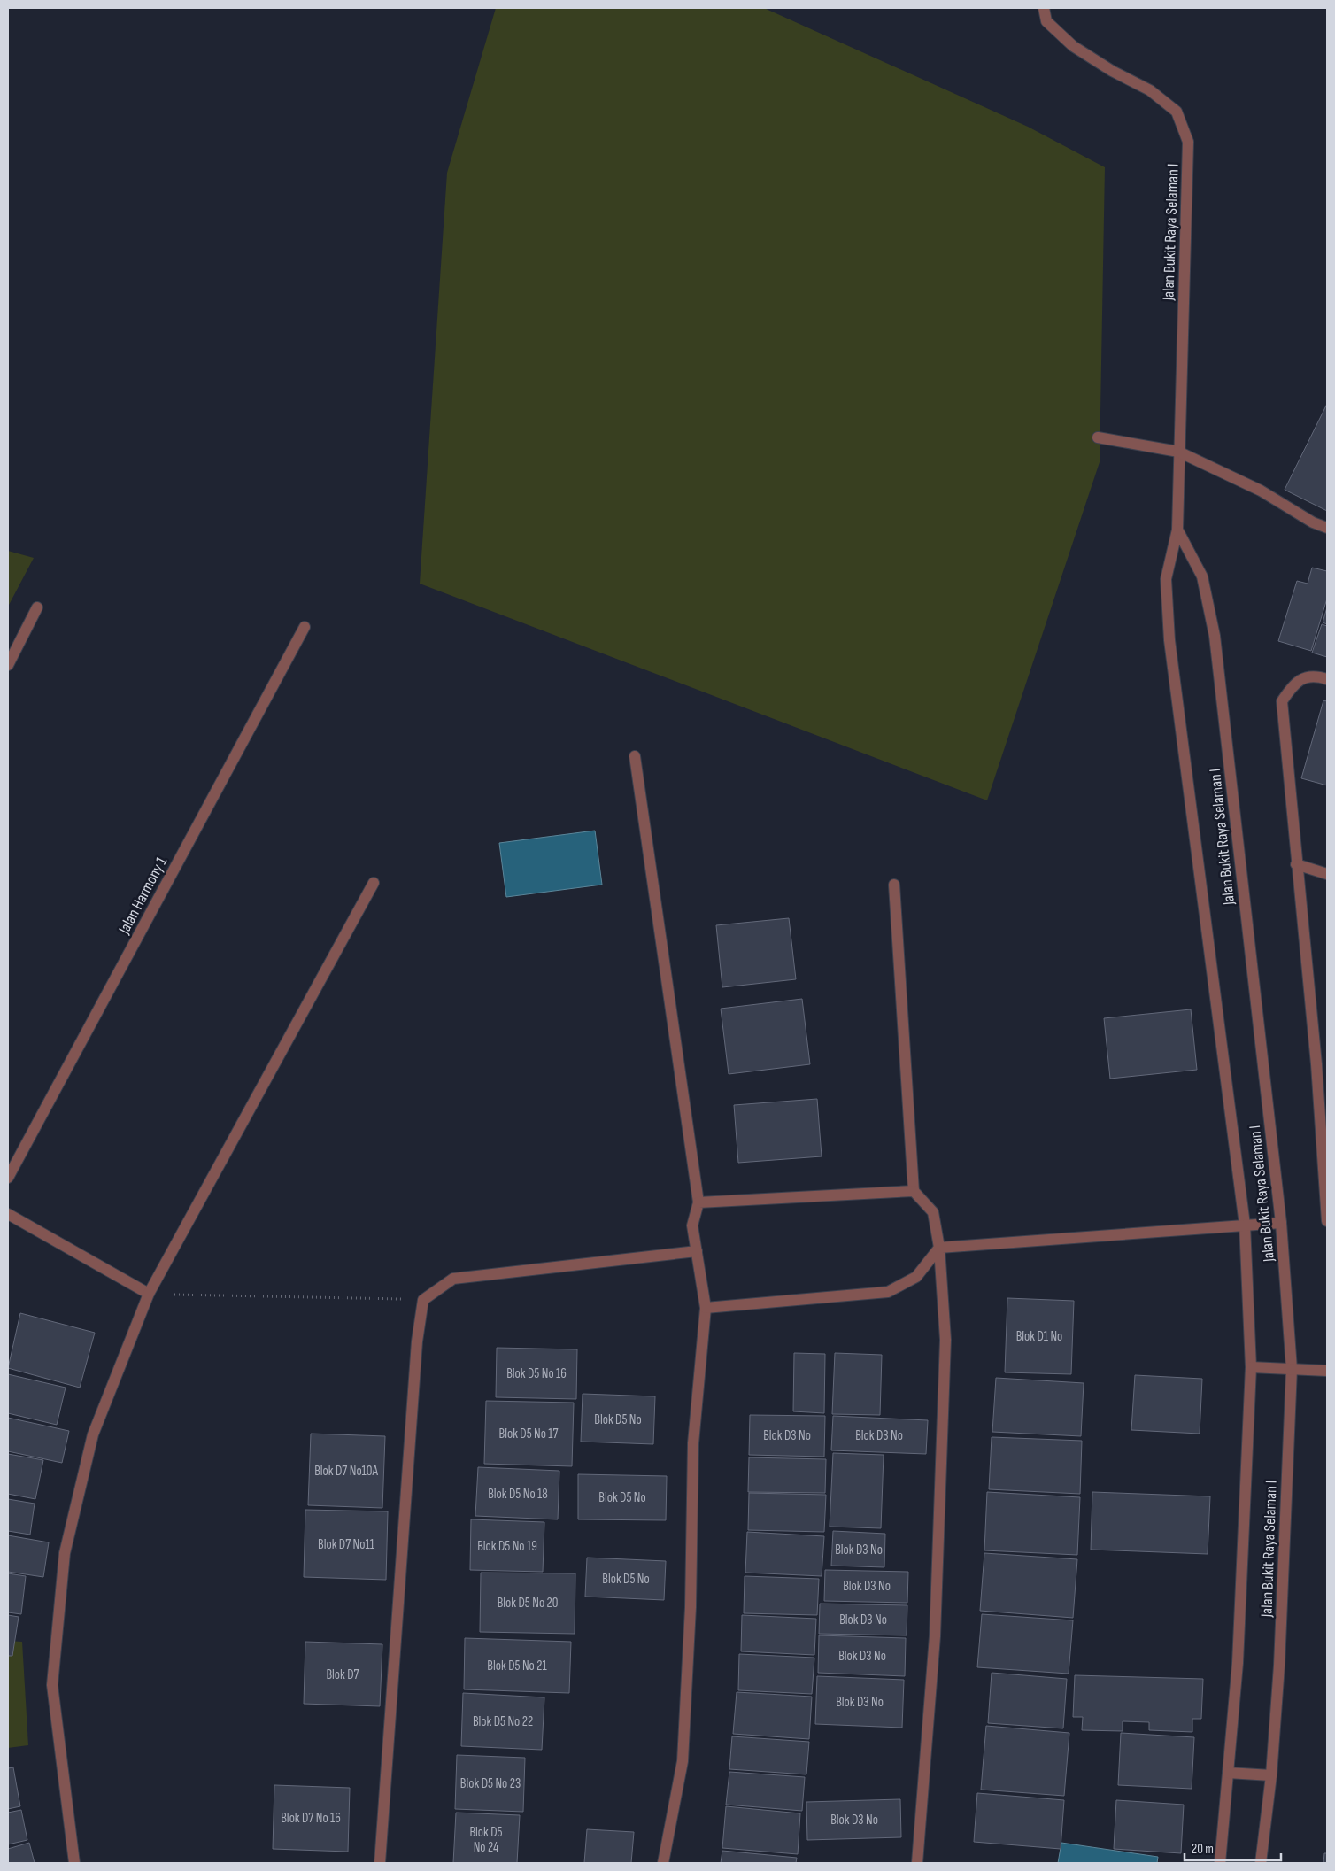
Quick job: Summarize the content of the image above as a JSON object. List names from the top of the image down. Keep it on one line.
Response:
{"streets":{"street":["Jalan Bukit Raya Selaman I","Jalan Harmony 1"]},"house_numbers":["Blok D1 No","Blok D5 No 16","Blok D5 No","Blok D5 No 17","Blok D3 No","Blok D3 No","Blok D7 No10A","Blok D5 No 18","Blok D5 No","Blok D7 No11","Blok D5 No 19","Blok D3 No","Blok D5 No","Blok D3 No","Blok D5 No 20","Blok D3 No","Blok D3 No","Blok D5 No 21","Blok D7","Blok D3 No","Blok D5 No 22","Blok D5 No 23","Blok D7 No 16","Blok D3 No","Blok D5 No 24"],"scale_bar":"20 m"}
